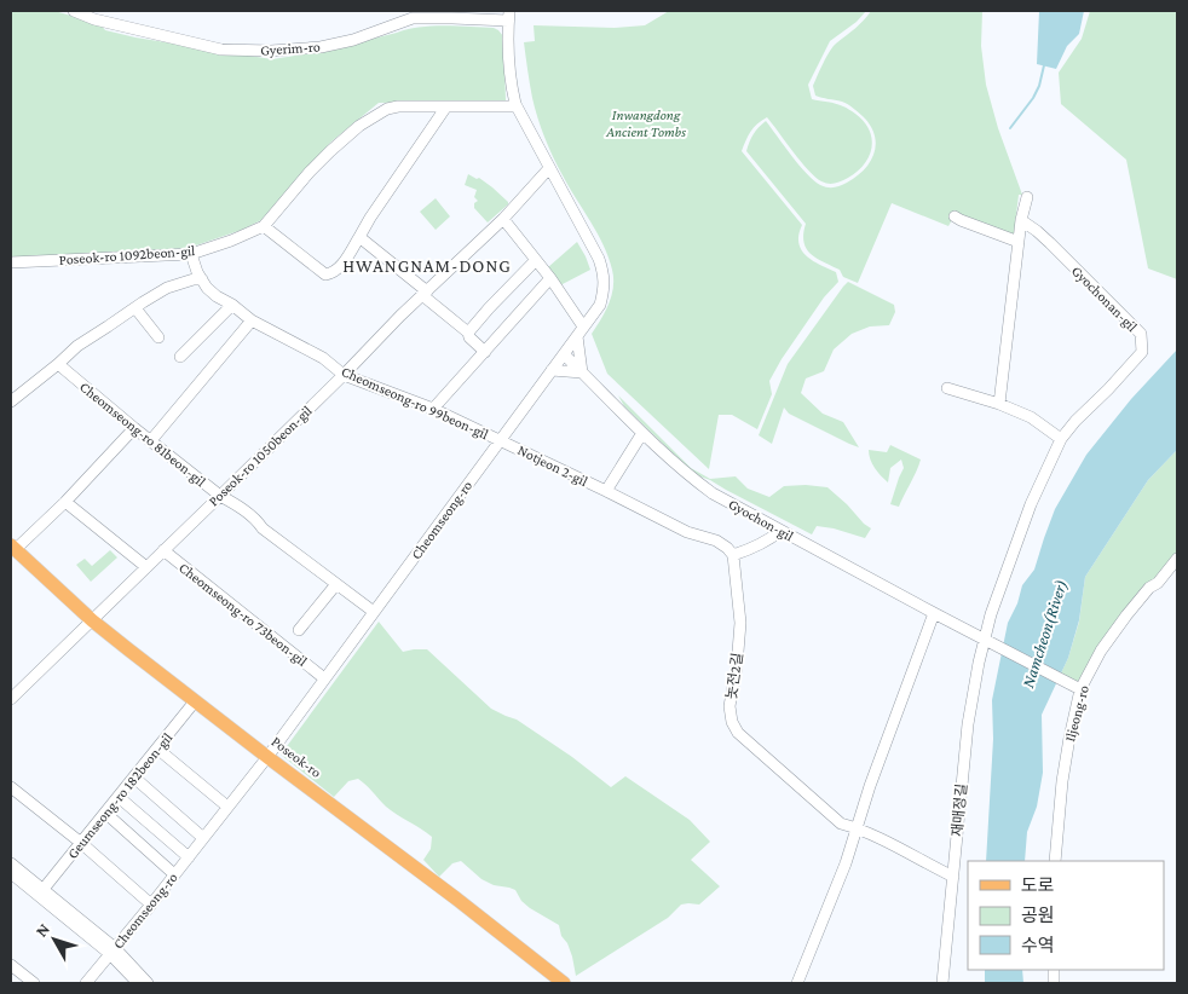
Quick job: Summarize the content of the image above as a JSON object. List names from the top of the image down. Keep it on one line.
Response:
{"streets":{"main road":["Poseok-ro"],"street":["Gyerim-ro","Poseok-ro 1092beon-gil","Gyochonan-gil","Cheomseong-ro 99beon-gil","Cheomseong-ro 81beon-gil","Poseok-ro 1050beon-gil","Notjeon 2-gil","Cheomseong-ro","Gyochon-gil","Cheomseong-ro 73beon-gil","놋전2길","Iljeong-ro","Geumseong-ro 182beon-gil","재매정길"]},"crossings":[["Gyerim-ro","Cheomseong-ro"],["Poseok-ro 1092beon-gil","Cheomseong-ro 99beon-gil"],["Poseok-ro 1092beon-gil","Cheomseong-ro"],["Gyochonan-gil","Gyochon-gil"],["Gyochonan-gil","재매정길"],["Cheomseong-ro 99beon-gil","Poseok-ro 1050beon-gil"],["Cheomseong-ro 99beon-gil","Notjeon 2-gil"],["Cheomseong-ro 99beon-gil","Cheomseong-ro"],["Cheomseong-ro 81beon-gil","Poseok-ro 1050beon-gil"],["Cheomseong-ro 81beon-gil","Cheomseong-ro"],["Cheomseong-ro 81beon-gil","Poseok-ro"],["Poseok-ro 1050beon-gil","Cheomseong-ro"],["Poseok-ro 1050beon-gil","Cheomseong-ro 73beon-gil"],["Poseok-ro 1050beon-gil","Poseok-ro"],["Notjeon 2-gil","Cheomseong-ro"],["Notjeon 2-gil","놋전2길"],["Cheomseong-ro","Gyochon-gil"],["Cheomseong-ro","Cheomseong-ro 73beon-gil"],["Cheomseong-ro","Poseok-ro"],["Gyochon-gil","Iljeong-ro"],["Gyochon-gil","재매정길"],["Poseok-ro","Geumseong-ro 182beon-gil"]],"districts":["HWANGNAM-DONG"],"water":["Namcheon(River)"],"parks":["Inwangdong Ancient Tombs"],"legend":["도로","공원","수역"],"north":"top left"}
